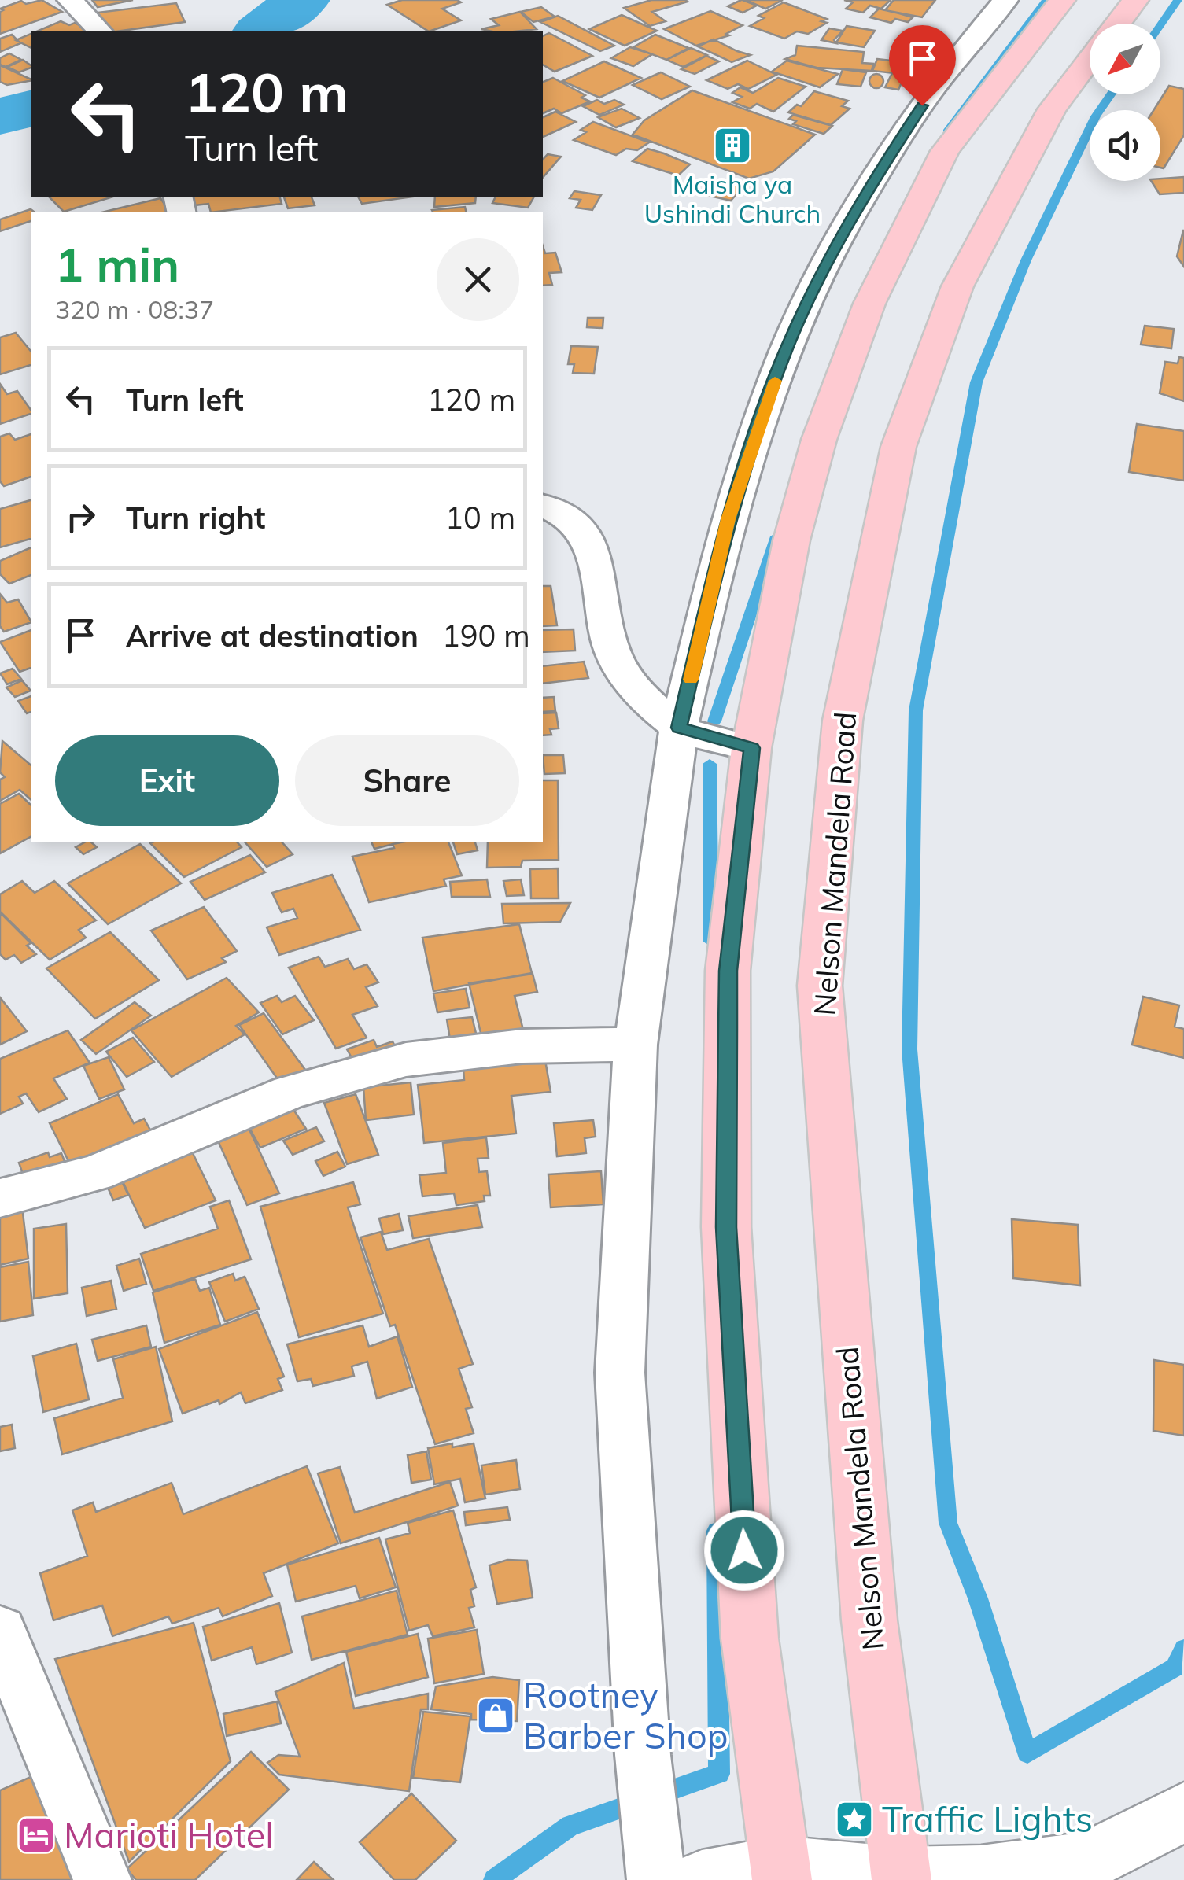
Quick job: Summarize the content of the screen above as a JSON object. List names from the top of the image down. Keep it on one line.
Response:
{"streets":{"main road":["Nelson Mandela Road"]},"places":{"building":["Maisha ya Ushindi Church"],"shop":["Rootney Barber Shop"],"place":["Traffic Lights"],"hotel":["Marioti Hotel"]},"north":"bottom left","page":{"turn":["120 m","Turn left"],"heading":["1 min","320 m · 08:37"],"list":[{"name":"Turn left","value":"120 m"},{"name":"Turn right","value":"10 m"},{"name":"Arrive at destination","value":"190 m"}],"buttons":["Exit","Share"]}}
